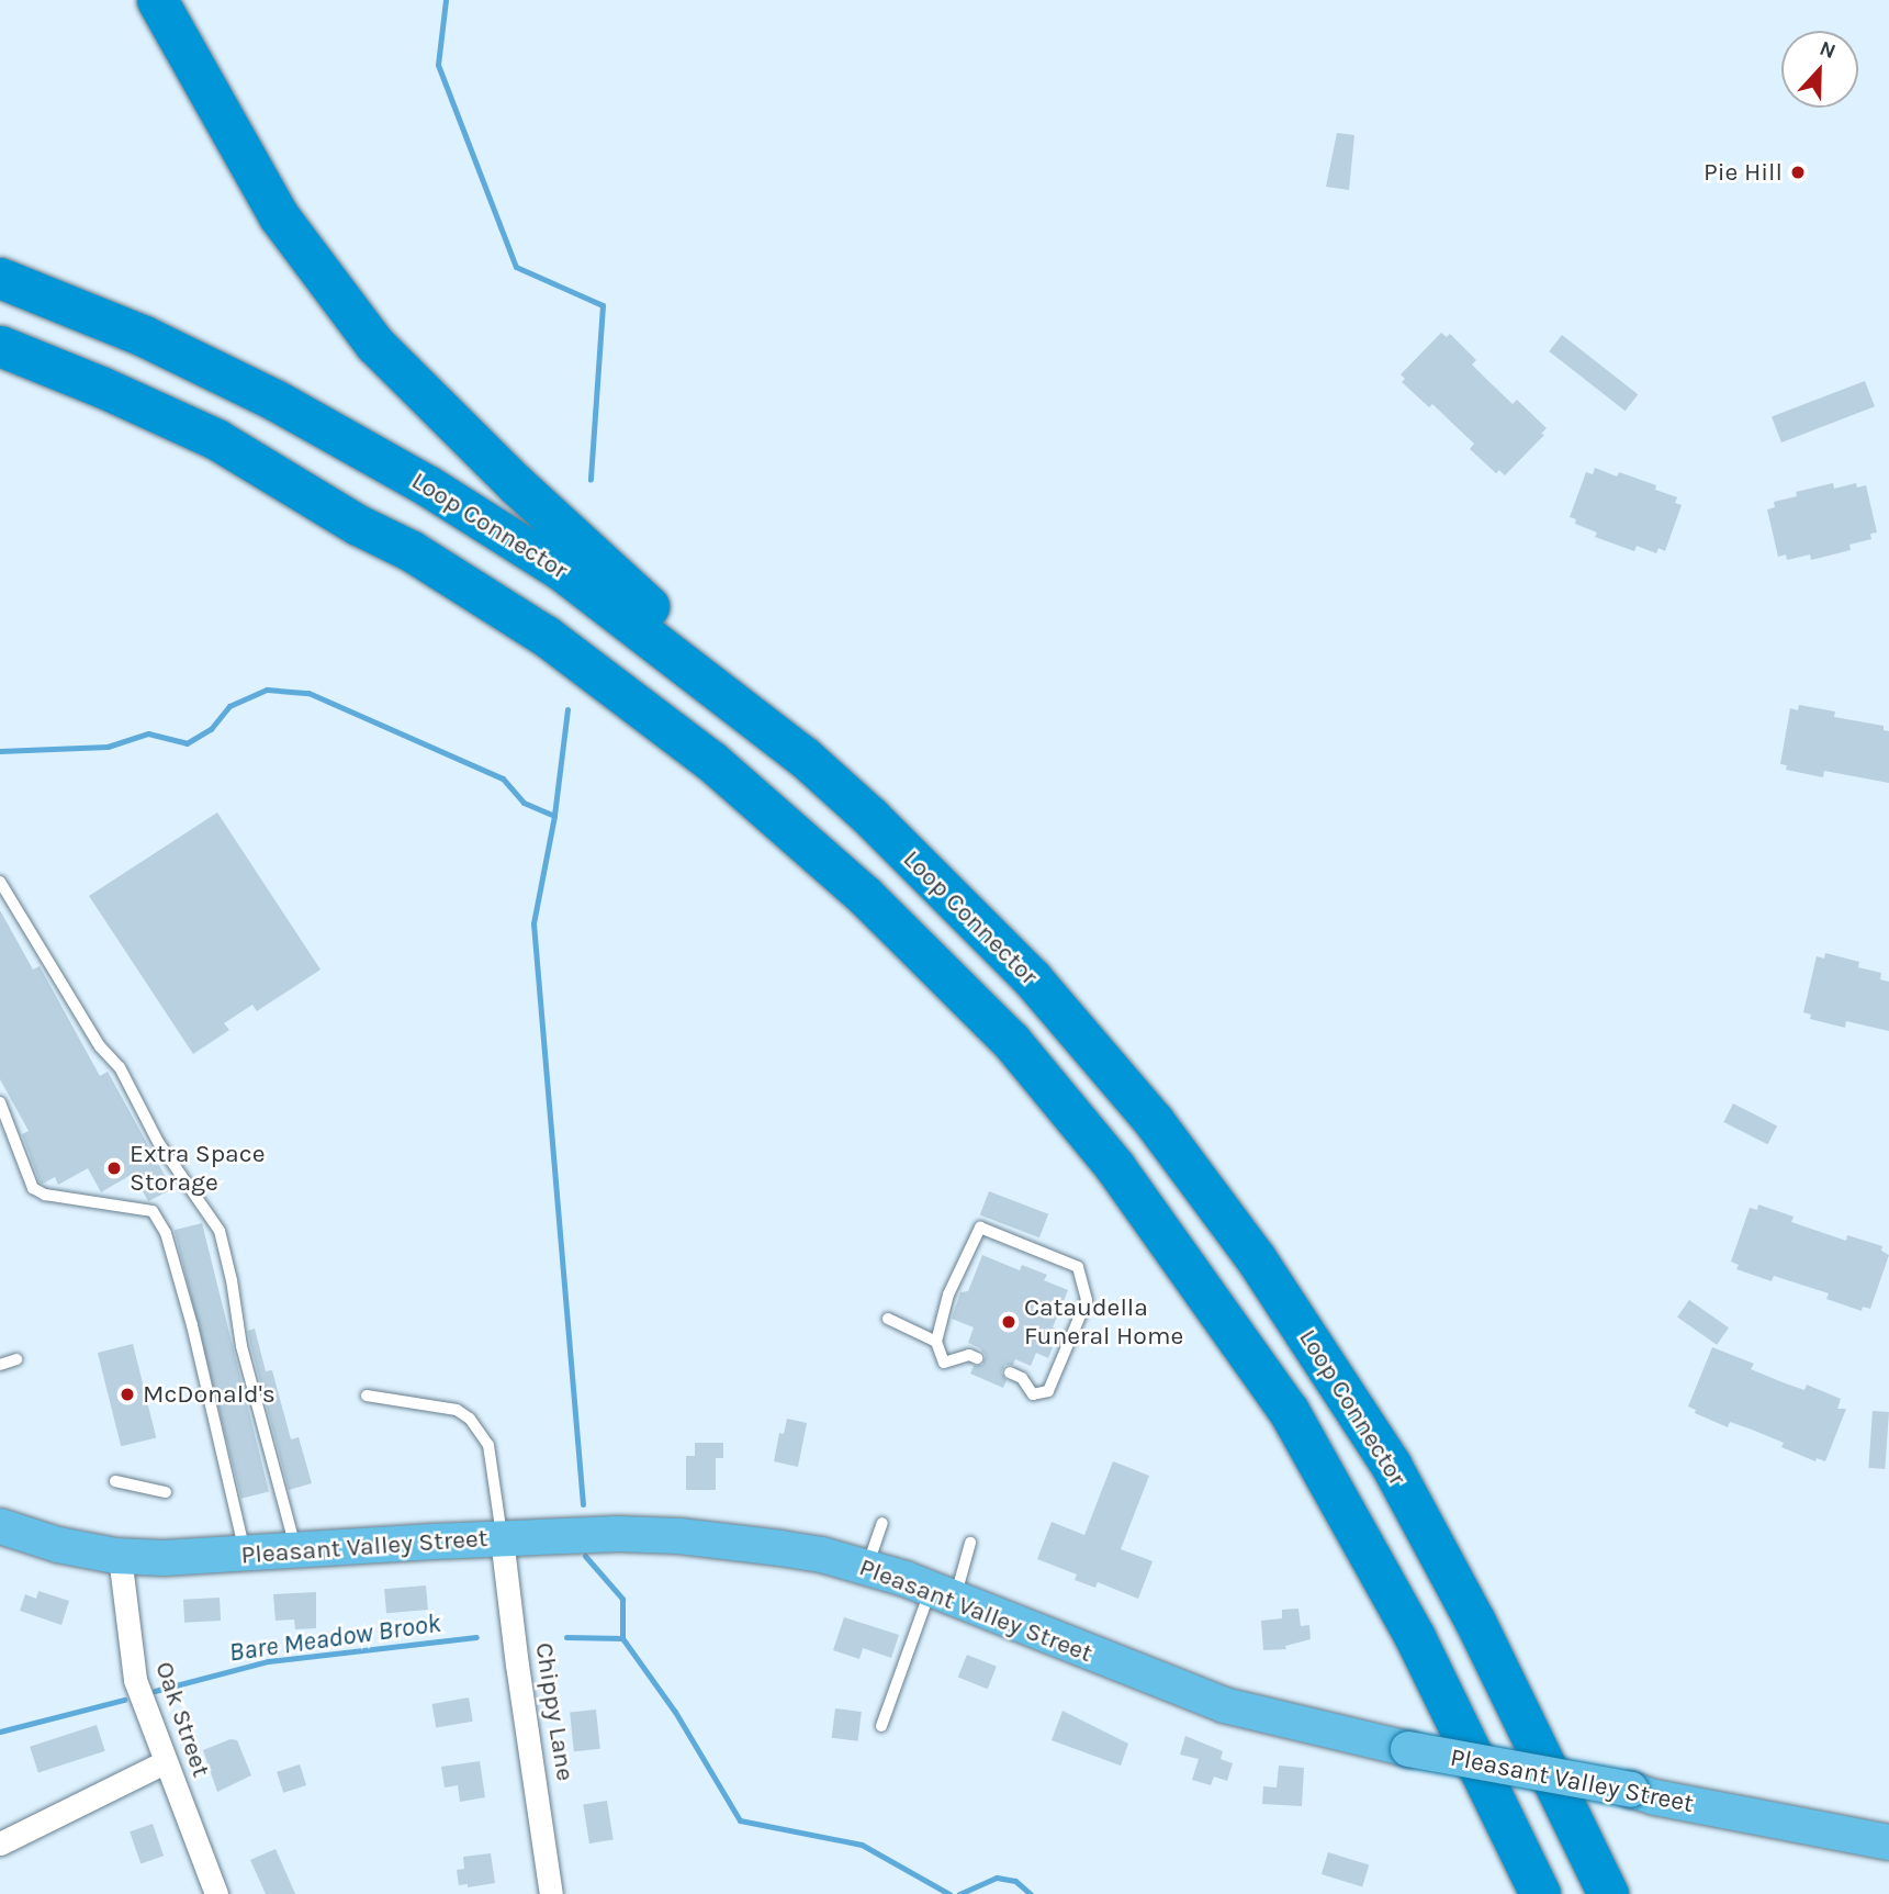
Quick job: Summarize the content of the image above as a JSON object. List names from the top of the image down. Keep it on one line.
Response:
{"streets":{"highway":["Loop Connector"],"main road":["Pleasant Valley Street"],"street":["Chippy Lane","Oak Street"]},"crossings":[["Pleasant Valley Street","Chippy Lane"],["Pleasant Valley Street","Oak Street"]],"water":["Bare Meadow Brook"],"places":["Pie Hill","Extra Space Storage","Cataudella Funeral Home","McDonald's"],"north":"top"}
